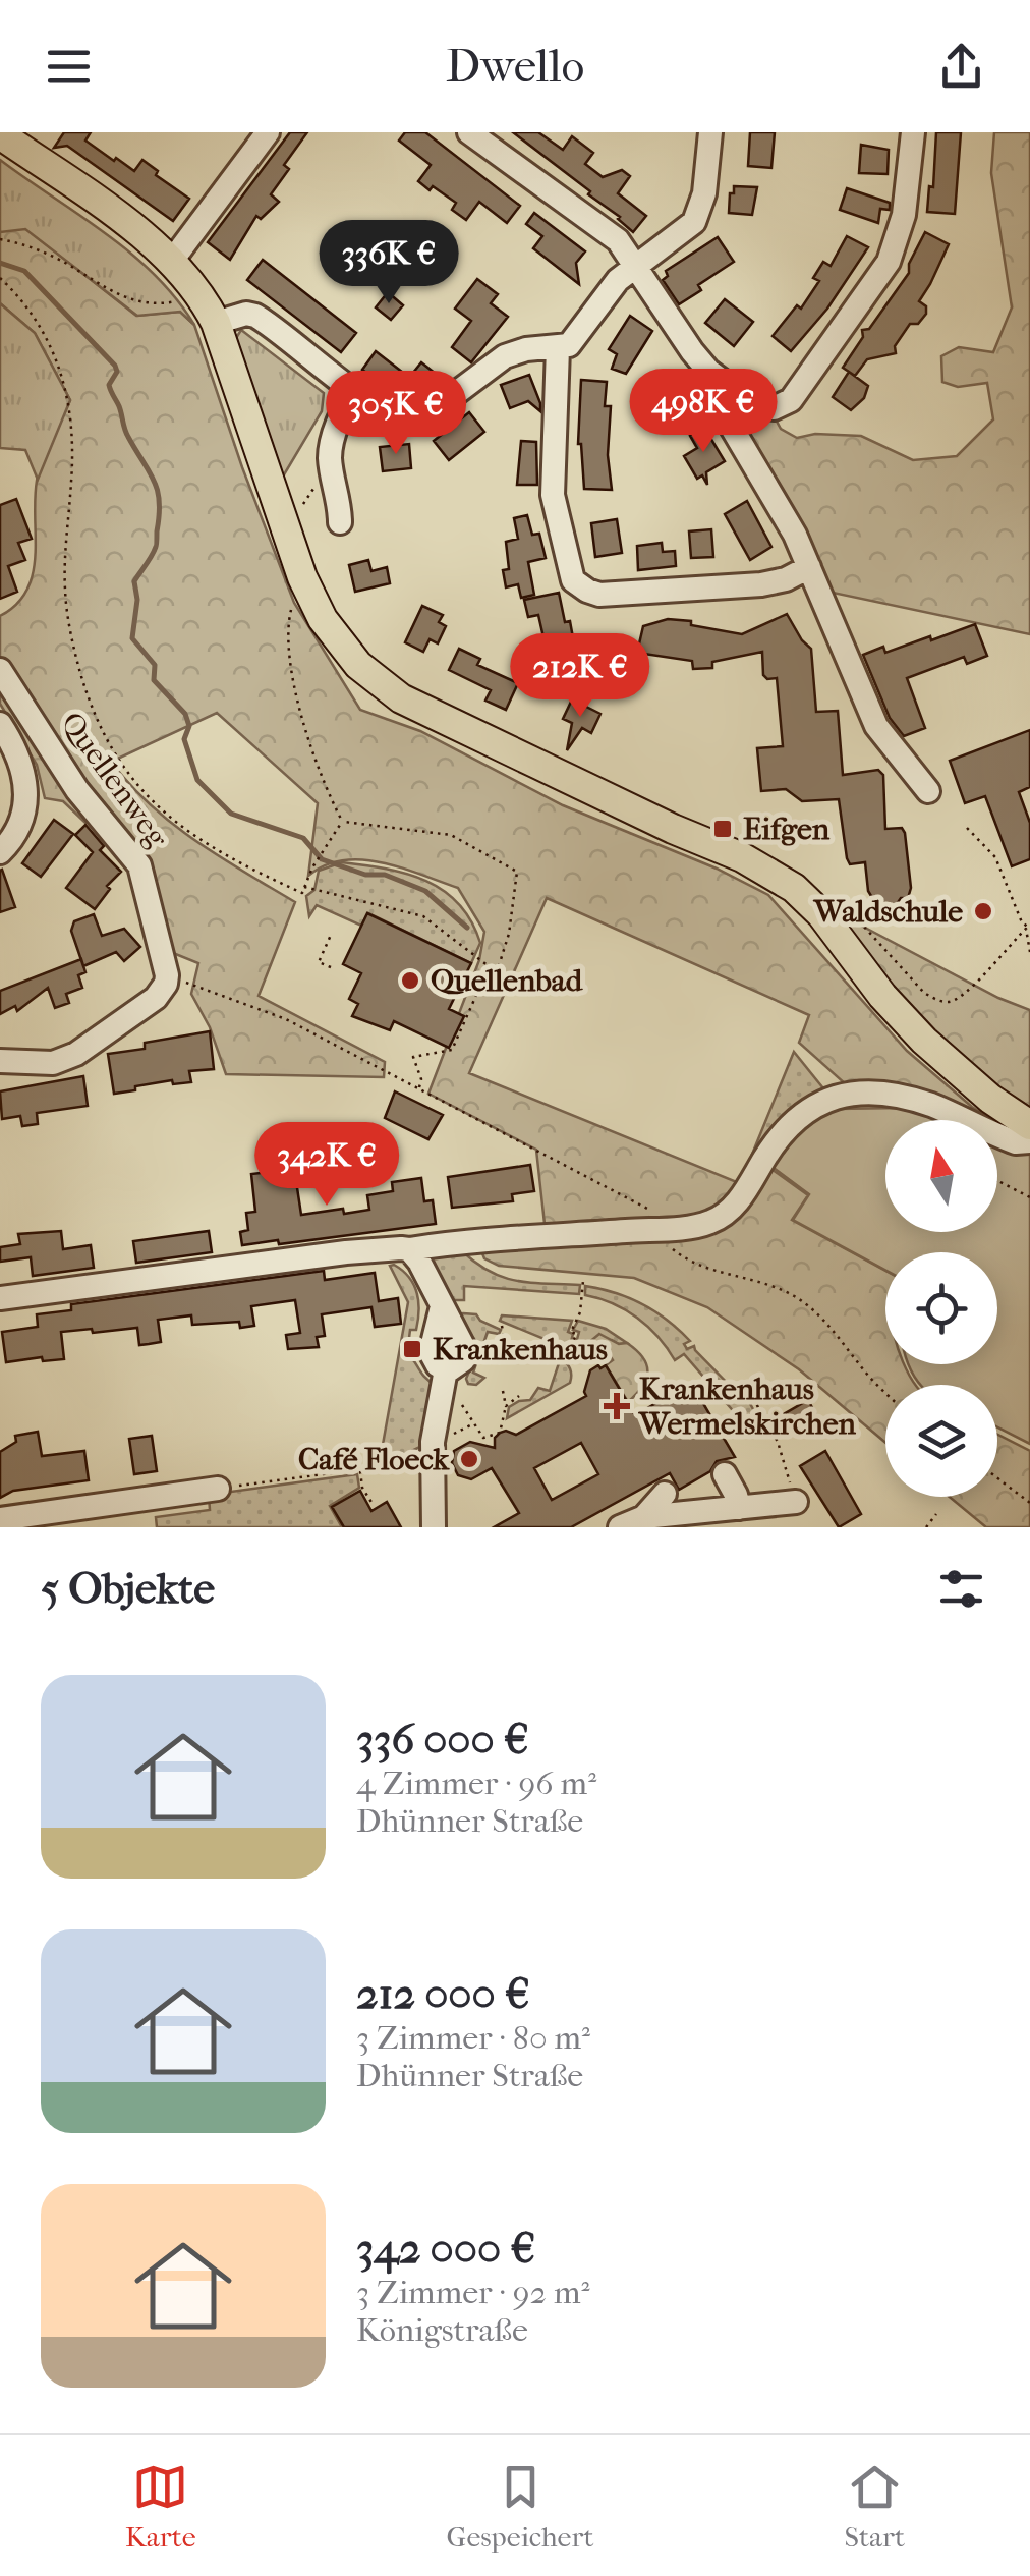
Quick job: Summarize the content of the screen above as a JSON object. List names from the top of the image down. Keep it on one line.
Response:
{"streets":{"street":["Quellenweg"]},"places":{"transit":["Eifgen","Krankenhaus"],"other":["Waldschule","Quellenbad","Café Floeck"],"health":["Krankenhaus Wermelskirchen"]},"north":"top","page":{"header":"Dwello","price":["336K €","498K €","305K €","212K €","342K €"],"heading":"5 Objekte","list":[{"name":"336 000 €","note":"4 Zimmer · 96 m² · Dhünner Straße"},{"name":"212 000 €","note":"3 Zimmer · 80 m² · Dhünner Straße"},{"name":"342 000 €","note":"3 Zimmer · 92 m² · Königstraße"}],"tabs":["Karte","Gespeichert","Start"]}}
